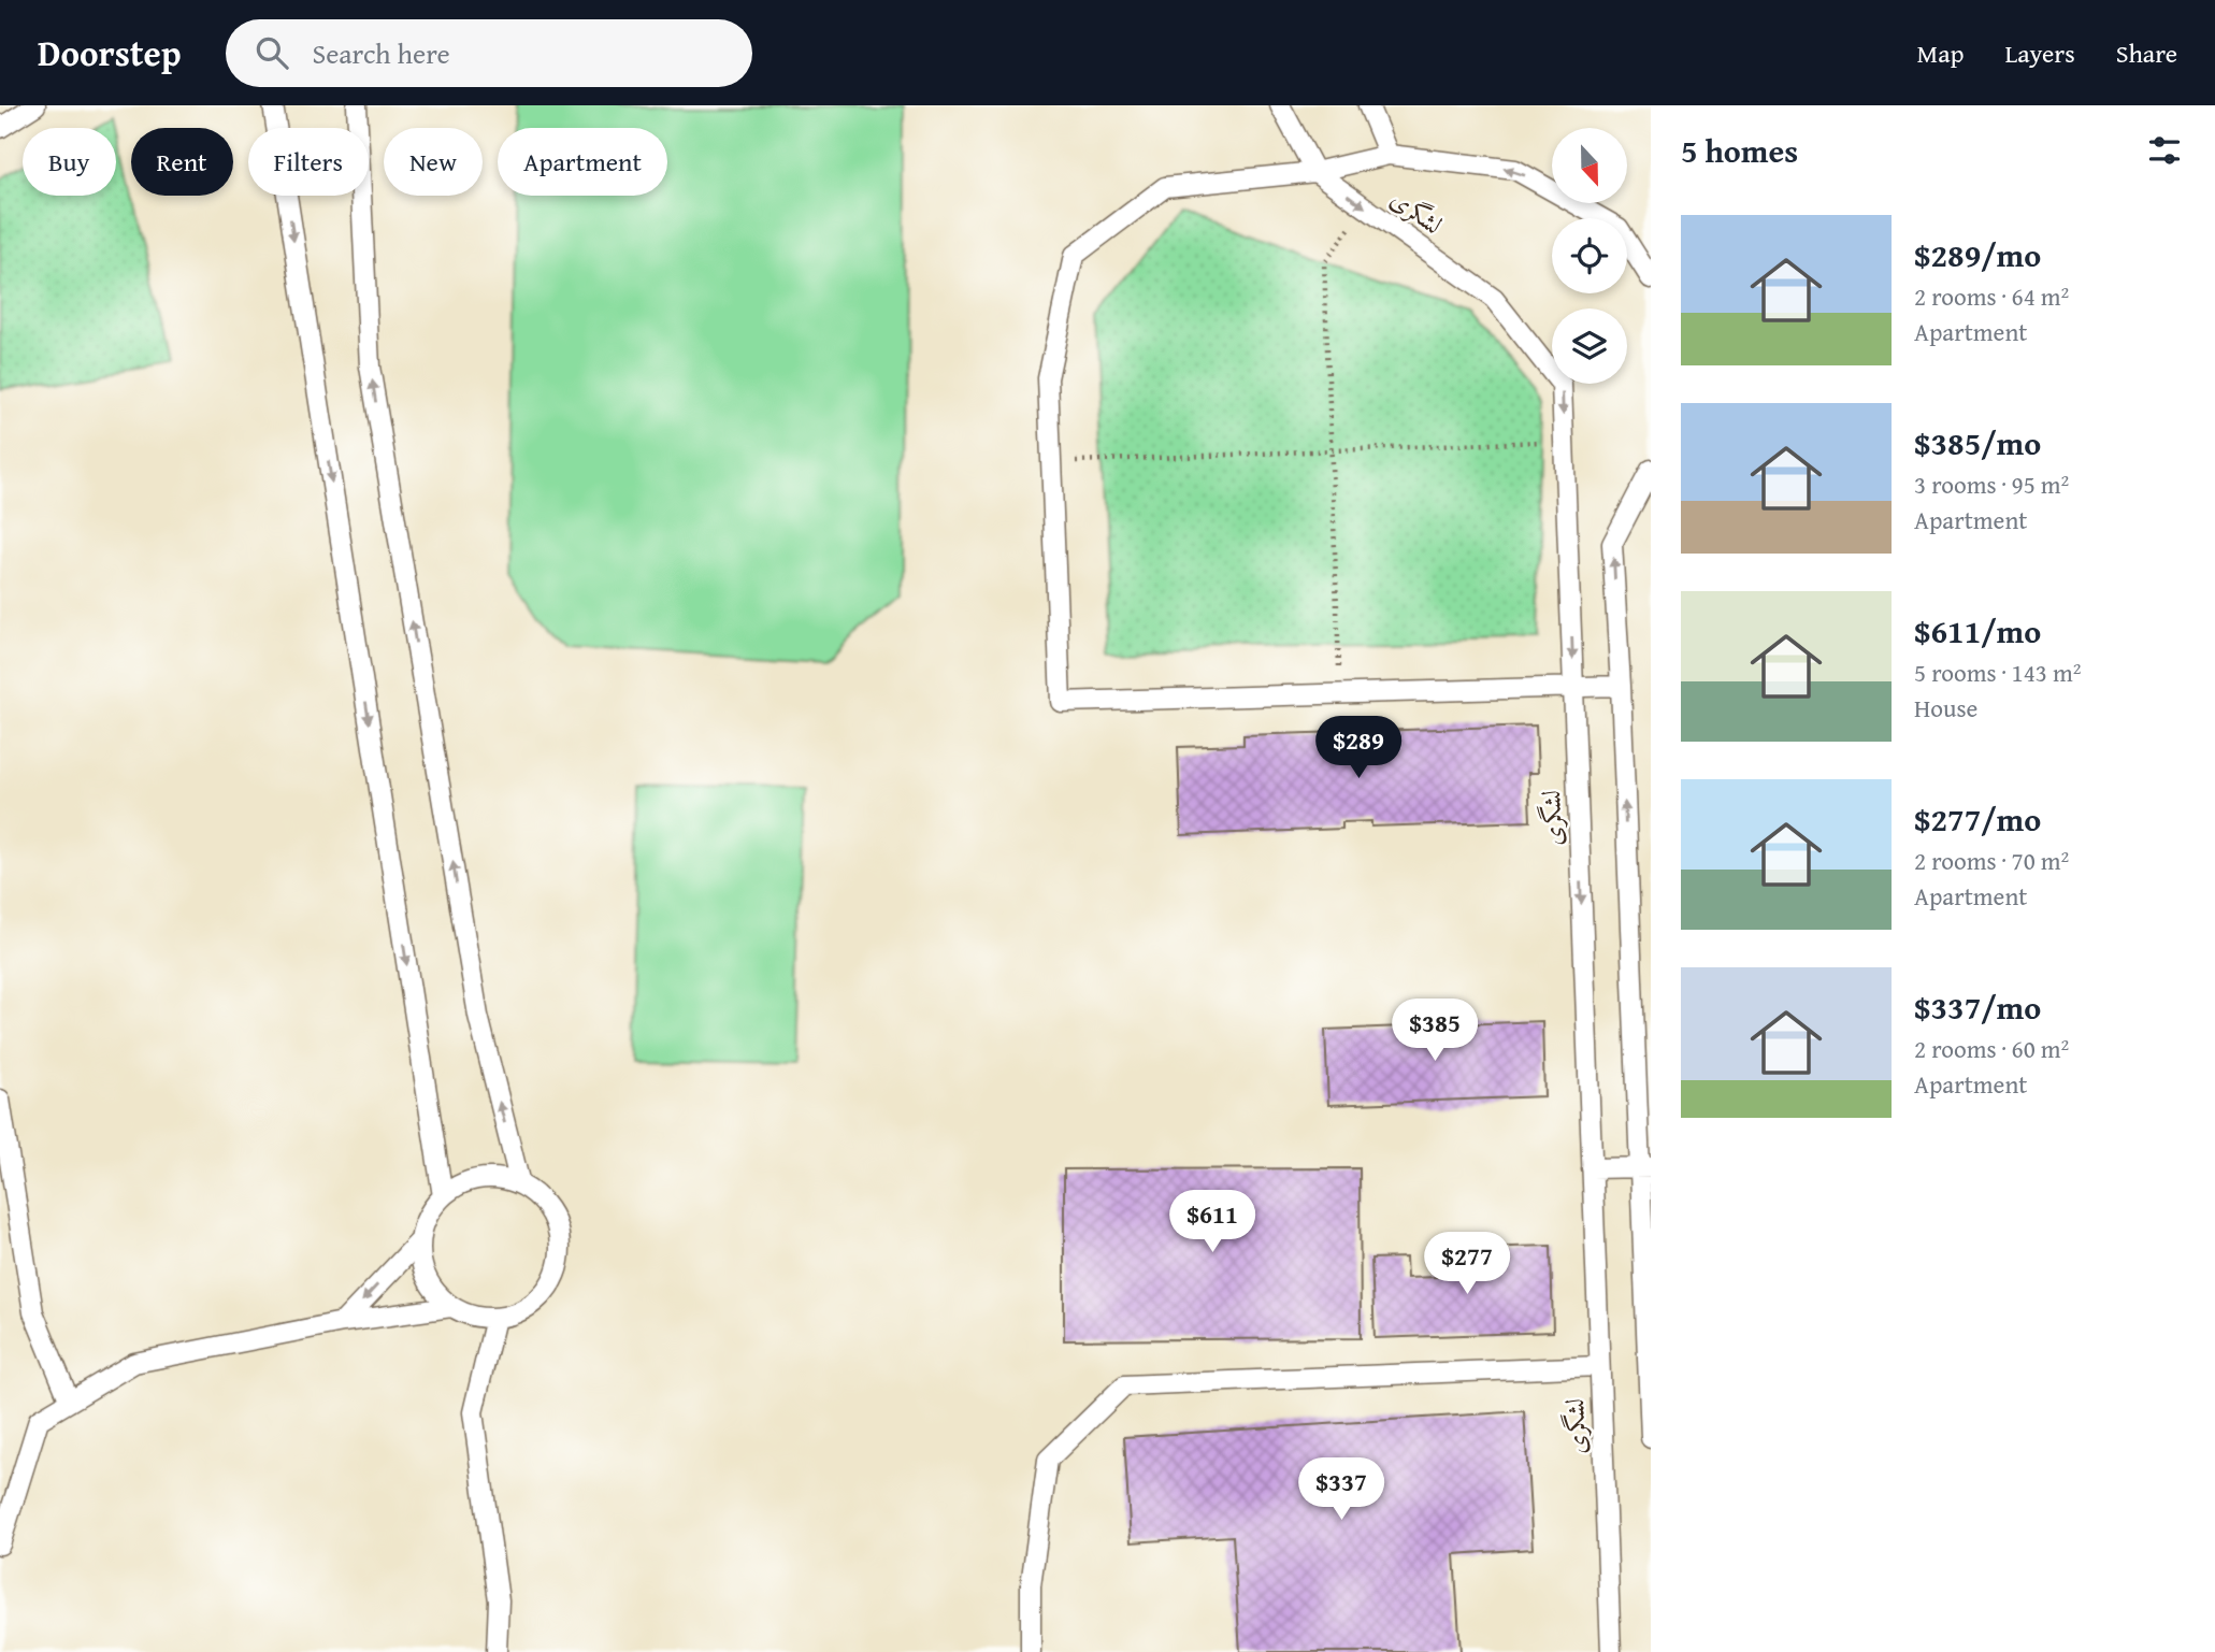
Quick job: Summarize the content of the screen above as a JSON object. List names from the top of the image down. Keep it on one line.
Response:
{"streets":{"lane":["لشگری"]},"north":"bottom","page":{"header":"Doorstep","search":"Search here","nav":["Map","Layers","Share"],"heading":"5 homes","chip":["Buy","Rent","Filters","New","Apartment"],"list":[{"name":"$289/mo","note":"2 rooms · 64 m² · Apartment"},{"name":"$385/mo","note":"3 rooms · 95 m² · Apartment"},{"name":"$611/mo","note":"5 rooms · 143 m² · House"},{"name":"$277/mo","note":"2 rooms · 70 m² · Apartment"},{"name":"$337/mo","note":"2 rooms · 60 m² · Apartment"}],"price":["$289","$385","$611","$277","$337"]}}
